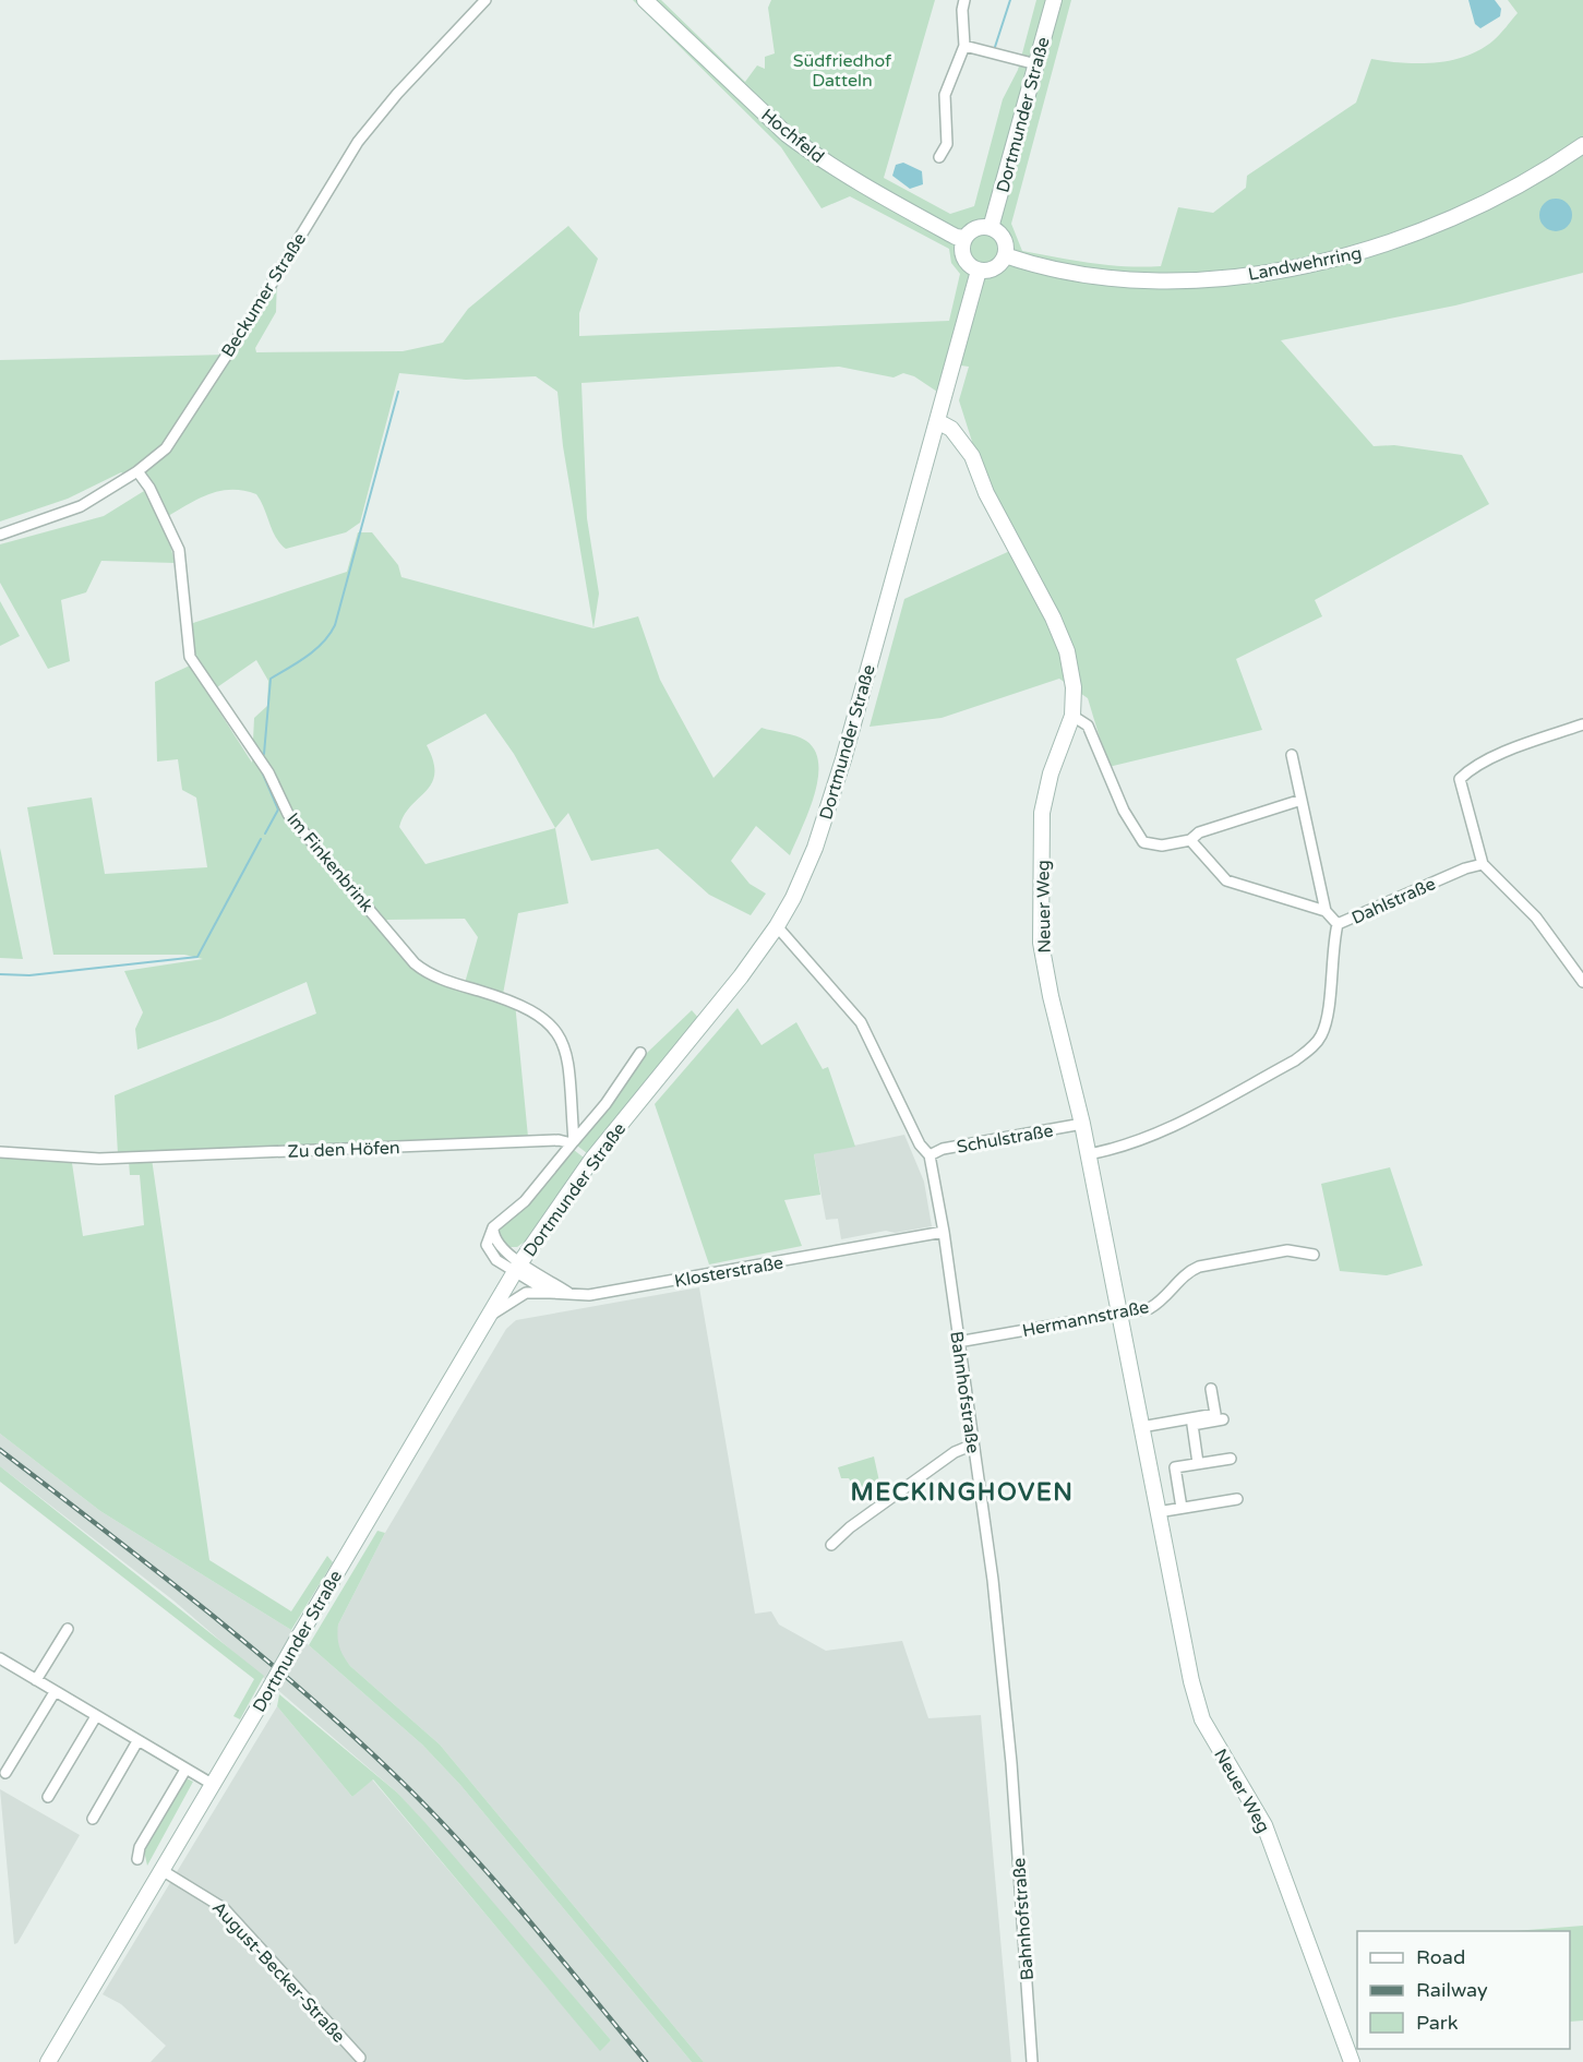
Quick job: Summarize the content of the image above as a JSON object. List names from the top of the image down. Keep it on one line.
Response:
{"streets":{"main road":["Dortmunder Straße","Hochfeld","Landwehrring","Neuer Weg"],"street":["Beckumer Straße","Im Finkenbrink","Dahlstraße","Schulstraße","Zu den Höfen","Klosterstraße","Hermannstraße","Bahnhofstraße","August-Becker-Straße"]},"crossings":[["Dortmunder Straße","Hochfeld"],["Dortmunder Straße","Landwehrring"],["Dortmunder Straße","Neuer Weg"],["Dortmunder Straße","Klosterstraße"],["Dortmunder Straße","Bahnhofstraße"],["Dortmunder Straße","August-Becker-Straße"],["Hochfeld","Landwehrring"],["Beckumer Straße","Im Finkenbrink"],["Im Finkenbrink","Zu den Höfen"],["Dahlstraße","Neuer Weg"],["Neuer Weg","Schulstraße"],["Neuer Weg","Hermannstraße"],["Schulstraße","Bahnhofstraße"],["Klosterstraße","Bahnhofstraße"],["Hermannstraße","Bahnhofstraße"]],"districts":["MECKINGHOVEN"],"parks":["Südfriedhof Datteln"],"legend":["Road","Railway","Park"]}
